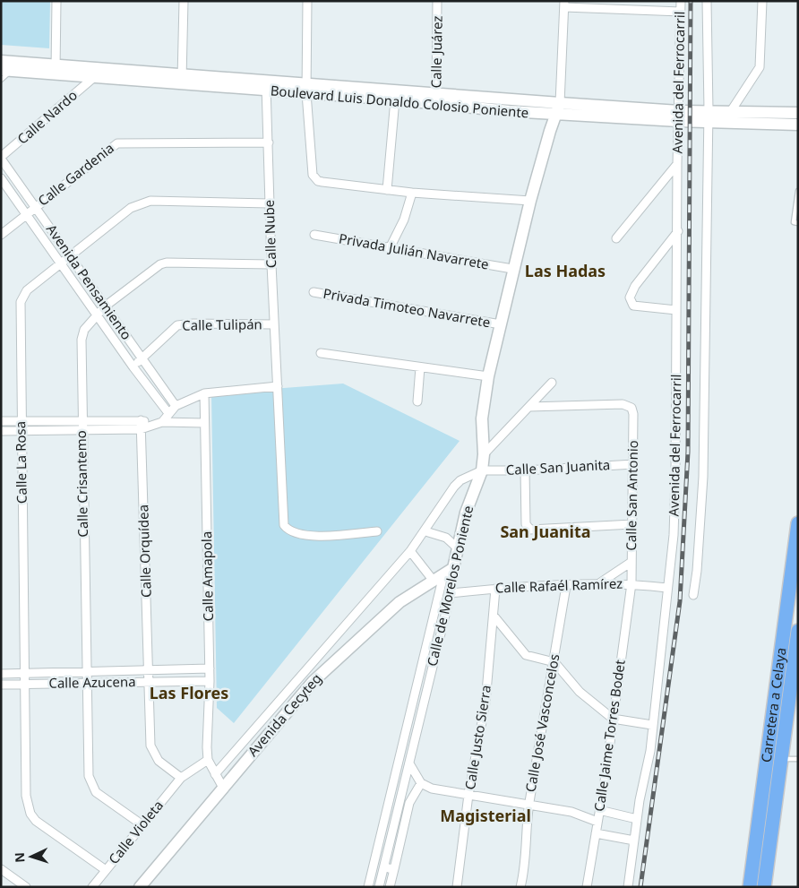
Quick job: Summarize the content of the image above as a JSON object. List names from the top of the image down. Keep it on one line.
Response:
{"streets":{"highway":["Carretera a Celaya"],"main road":["Boulevard Luis Donaldo Colosio Poniente","Calle de Morelos Poniente","Avenida Cecyteg"],"street":["Calle Juárez","Avenida del Ferrocarril","Calle Nardo","Calle Gardenia","Calle Nube","Privada Julián Navarrete","Avenida Pensamiento","Privada Timoteo Navarrete","Calle Tulipán","Calle La Rosa","Calle San Juanita","Calle Crisantemo","Calle San Antonio","Calle Orquídea","Calle Amapola","Calle Rafaél Ramírez","Calle Azucena","Calle José Vasconcelos","Calle Jaime Torres Bodet","Calle Justo Sierra","Calle Violeta"]},"crossings":[["Calle Juárez","Boulevard Luis Donaldo Colosio Poniente"],["Avenida del Ferrocarril","Boulevard Luis Donaldo Colosio Poniente"],["Avenida del Ferrocarril","Calle Rafaél Ramírez"],["Boulevard Luis Donaldo Colosio Poniente","Calle Nardo"],["Boulevard Luis Donaldo Colosio Poniente","Calle Nube"],["Boulevard Luis Donaldo Colosio Poniente","Calle de Morelos Poniente"],["Calle Nardo","Avenida Pensamiento"],["Calle Gardenia","Calle Nube"],["Calle Gardenia","Avenida Pensamiento"],["Calle Nube","Calle Tulipán"],["Calle Nube","Calle La Rosa"],["Calle Nube","Calle Crisantemo"],["Privada Julián Navarrete","Calle de Morelos Poniente"],["Avenida Pensamiento","Calle Tulipán"],["Avenida Pensamiento","Calle La Rosa"],["Avenida Pensamiento","Calle Crisantemo"],["Privada Timoteo Navarrete","Calle de Morelos Poniente"],["Calle La Rosa","Calle Azucena"],["Calle La Rosa","Calle Violeta"],["Calle San Juanita","Calle San Antonio"],["Calle San Juanita","Calle de Morelos Poniente"],["Calle Crisantemo","Calle Azucena"],["Calle Crisantemo","Calle Violeta"],["Calle San Antonio","Calle Rafaél Ramírez"],["Calle San Antonio","Calle Jaime Torres Bodet"],["Calle Orquídea","Calle Azucena"],["Calle Orquídea","Calle Violeta"],["Calle Amapola","Calle Azucena"],["Calle Amapola","Avenida Cecyteg"],["Calle de Morelos Poniente","Calle Rafaél Ramírez"],["Calle de Morelos Poniente","Avenida Cecyteg"],["Calle Rafaél Ramírez","Calle José Vasconcelos"],["Calle Rafaél Ramírez","Calle Jaime Torres Bodet"],["Calle Rafaél Ramírez","Calle Justo Sierra"]],"districts":["Las Hadas","San Juanita","Las Flores","Magisterial"],"north":"left"}
